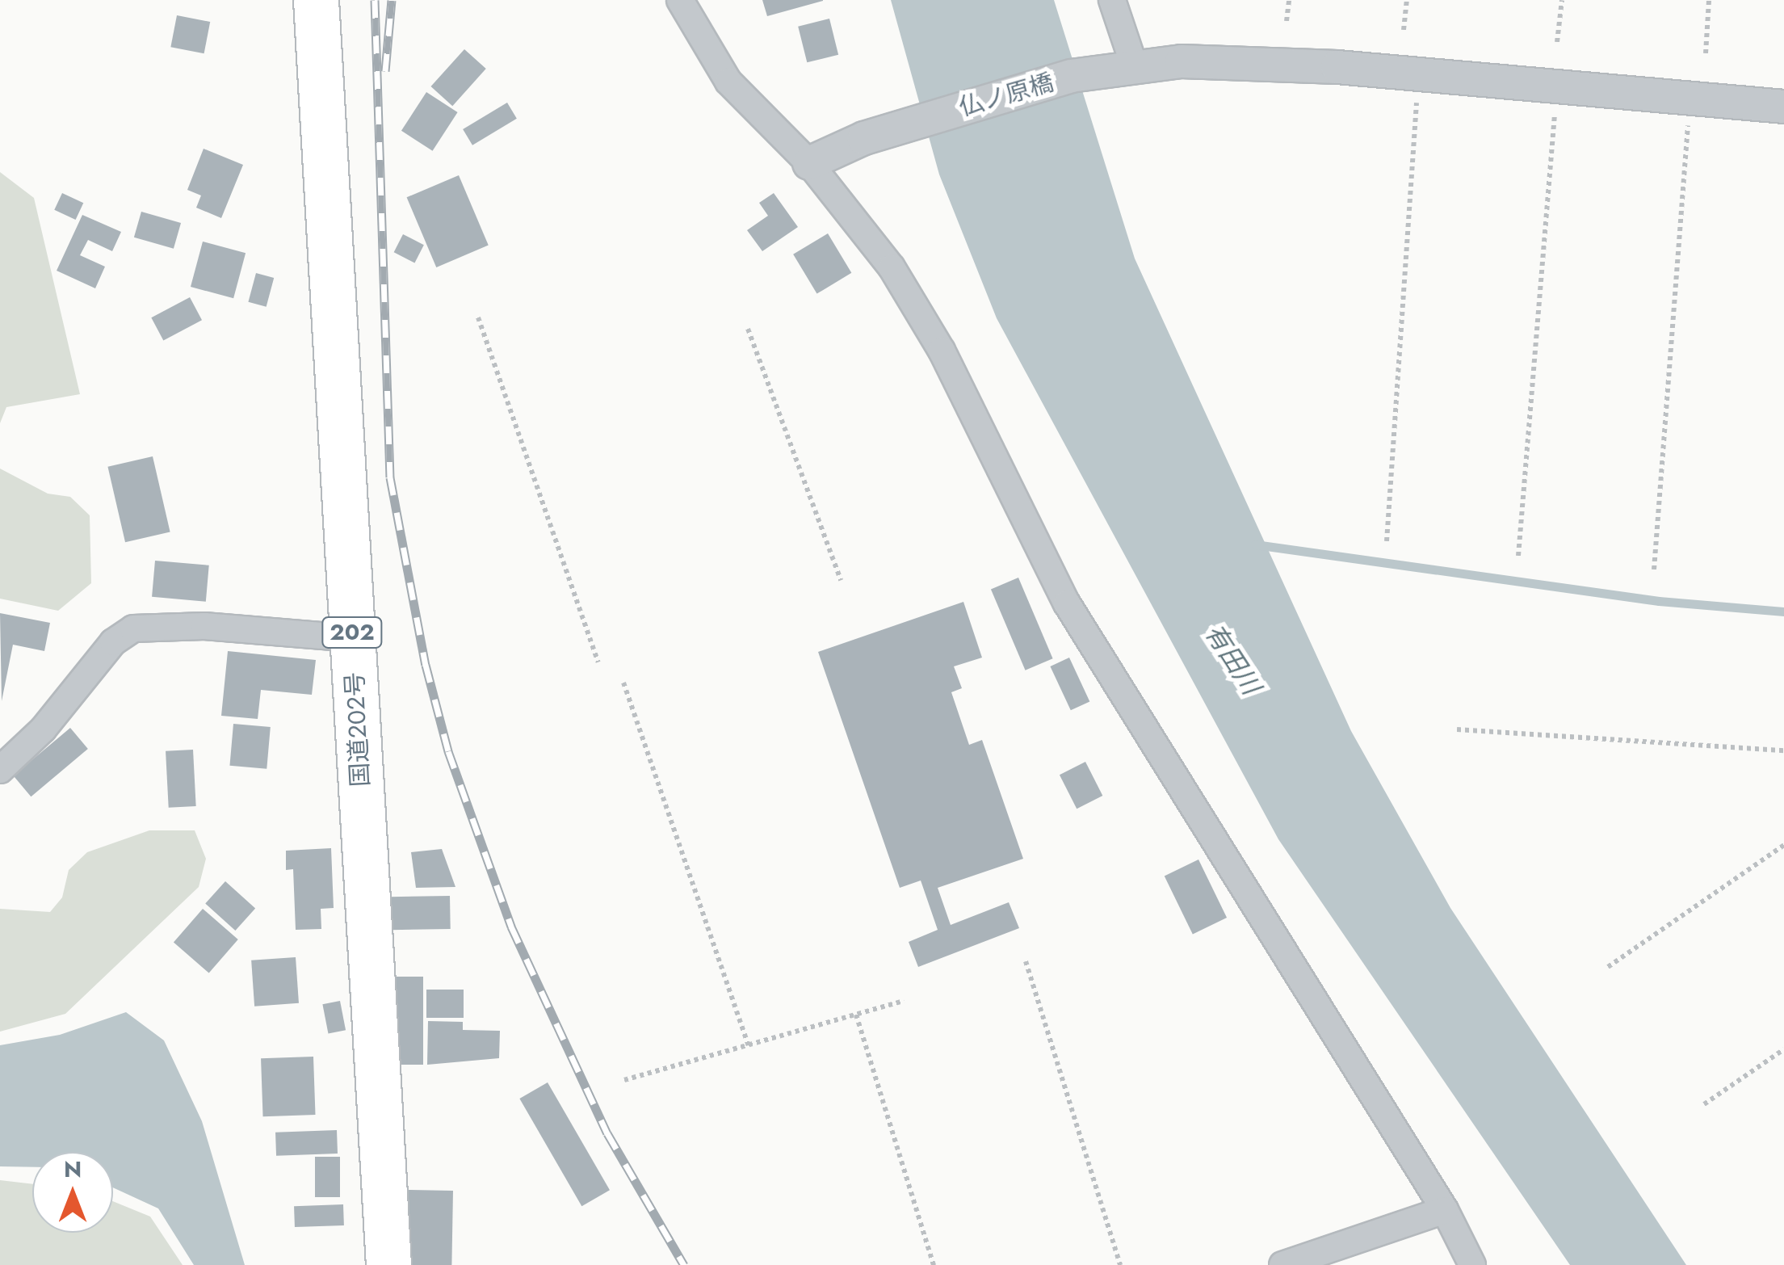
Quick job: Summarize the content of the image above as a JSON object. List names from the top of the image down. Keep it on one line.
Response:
{"streets":{"highway":["202","国道202号"],"street":["仏ノ原橋"]},"water":["有田川"],"north":"top"}
